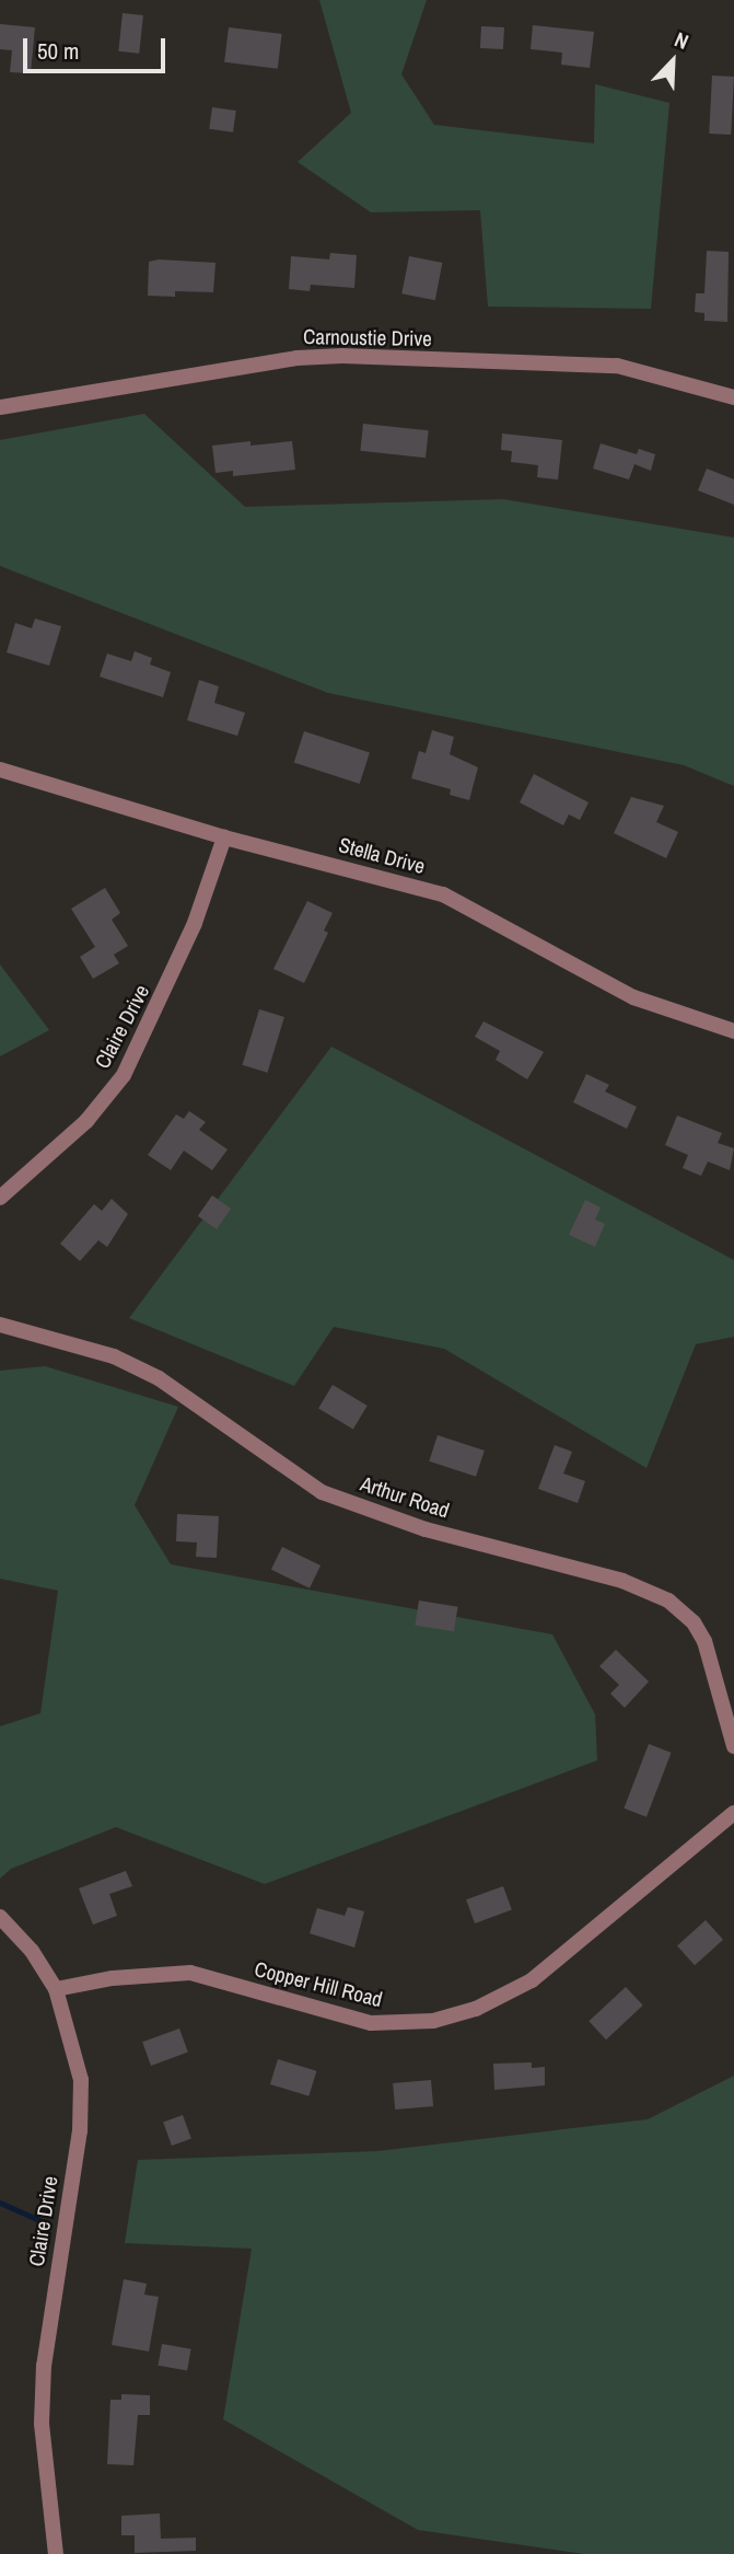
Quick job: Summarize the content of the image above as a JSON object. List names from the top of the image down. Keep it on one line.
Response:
{"streets":{"street":["Carnoustie Drive","Stella Drive","Claire Drive","Arthur Road","Copper Hill Road"]},"crossings":[["Stella Drive","Claire Drive"],["Claire Drive","Copper Hill Road"]],"scale_bar":"50 m","north":"top right"}
